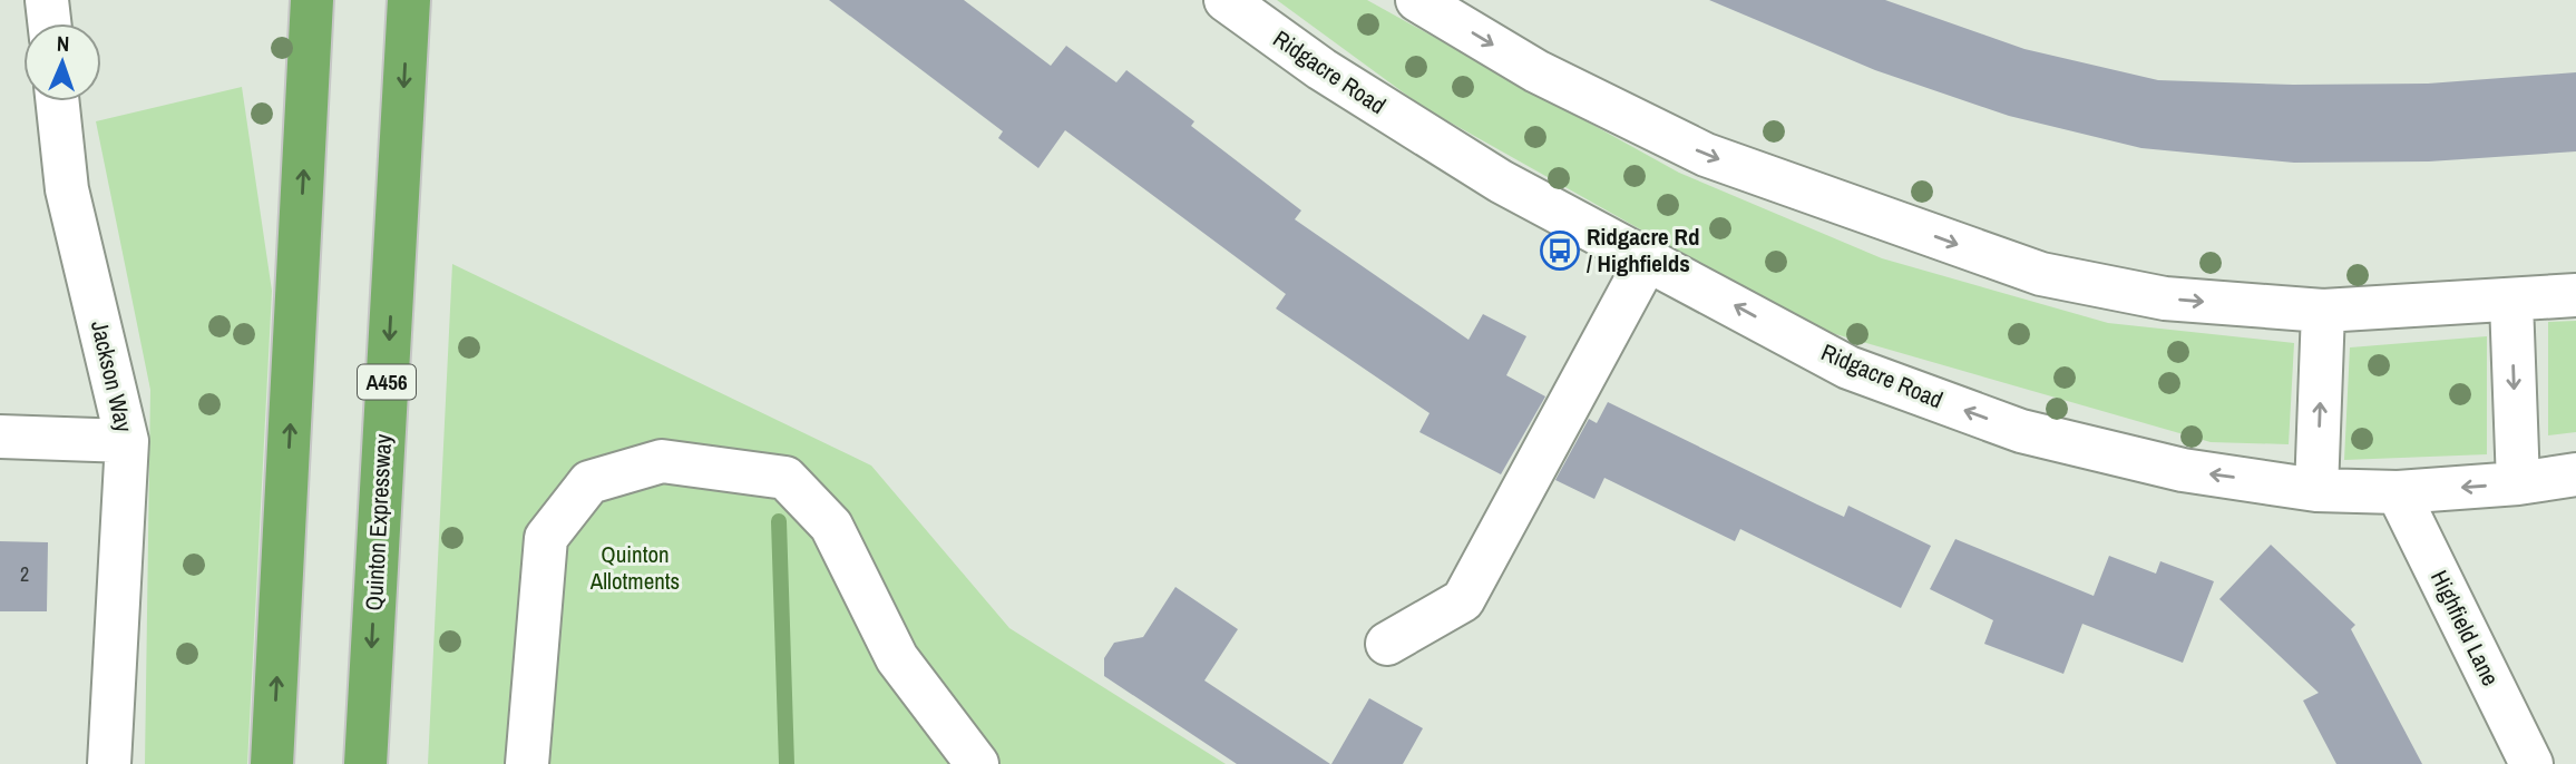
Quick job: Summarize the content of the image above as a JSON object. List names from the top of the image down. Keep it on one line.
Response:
{"streets":{"highway":["A456","Quinton Expressway"],"street":["Ridgacre Road","Jackson Way","Highfield Lane"]},"crossings":[["Ridgacre Road","Highfield Lane"]],"parks":["Quinton Allotments"],"places":{"bus stop":["Ridgacre Rd / Highfields"]},"house_numbers":["2"],"north":"top"}
